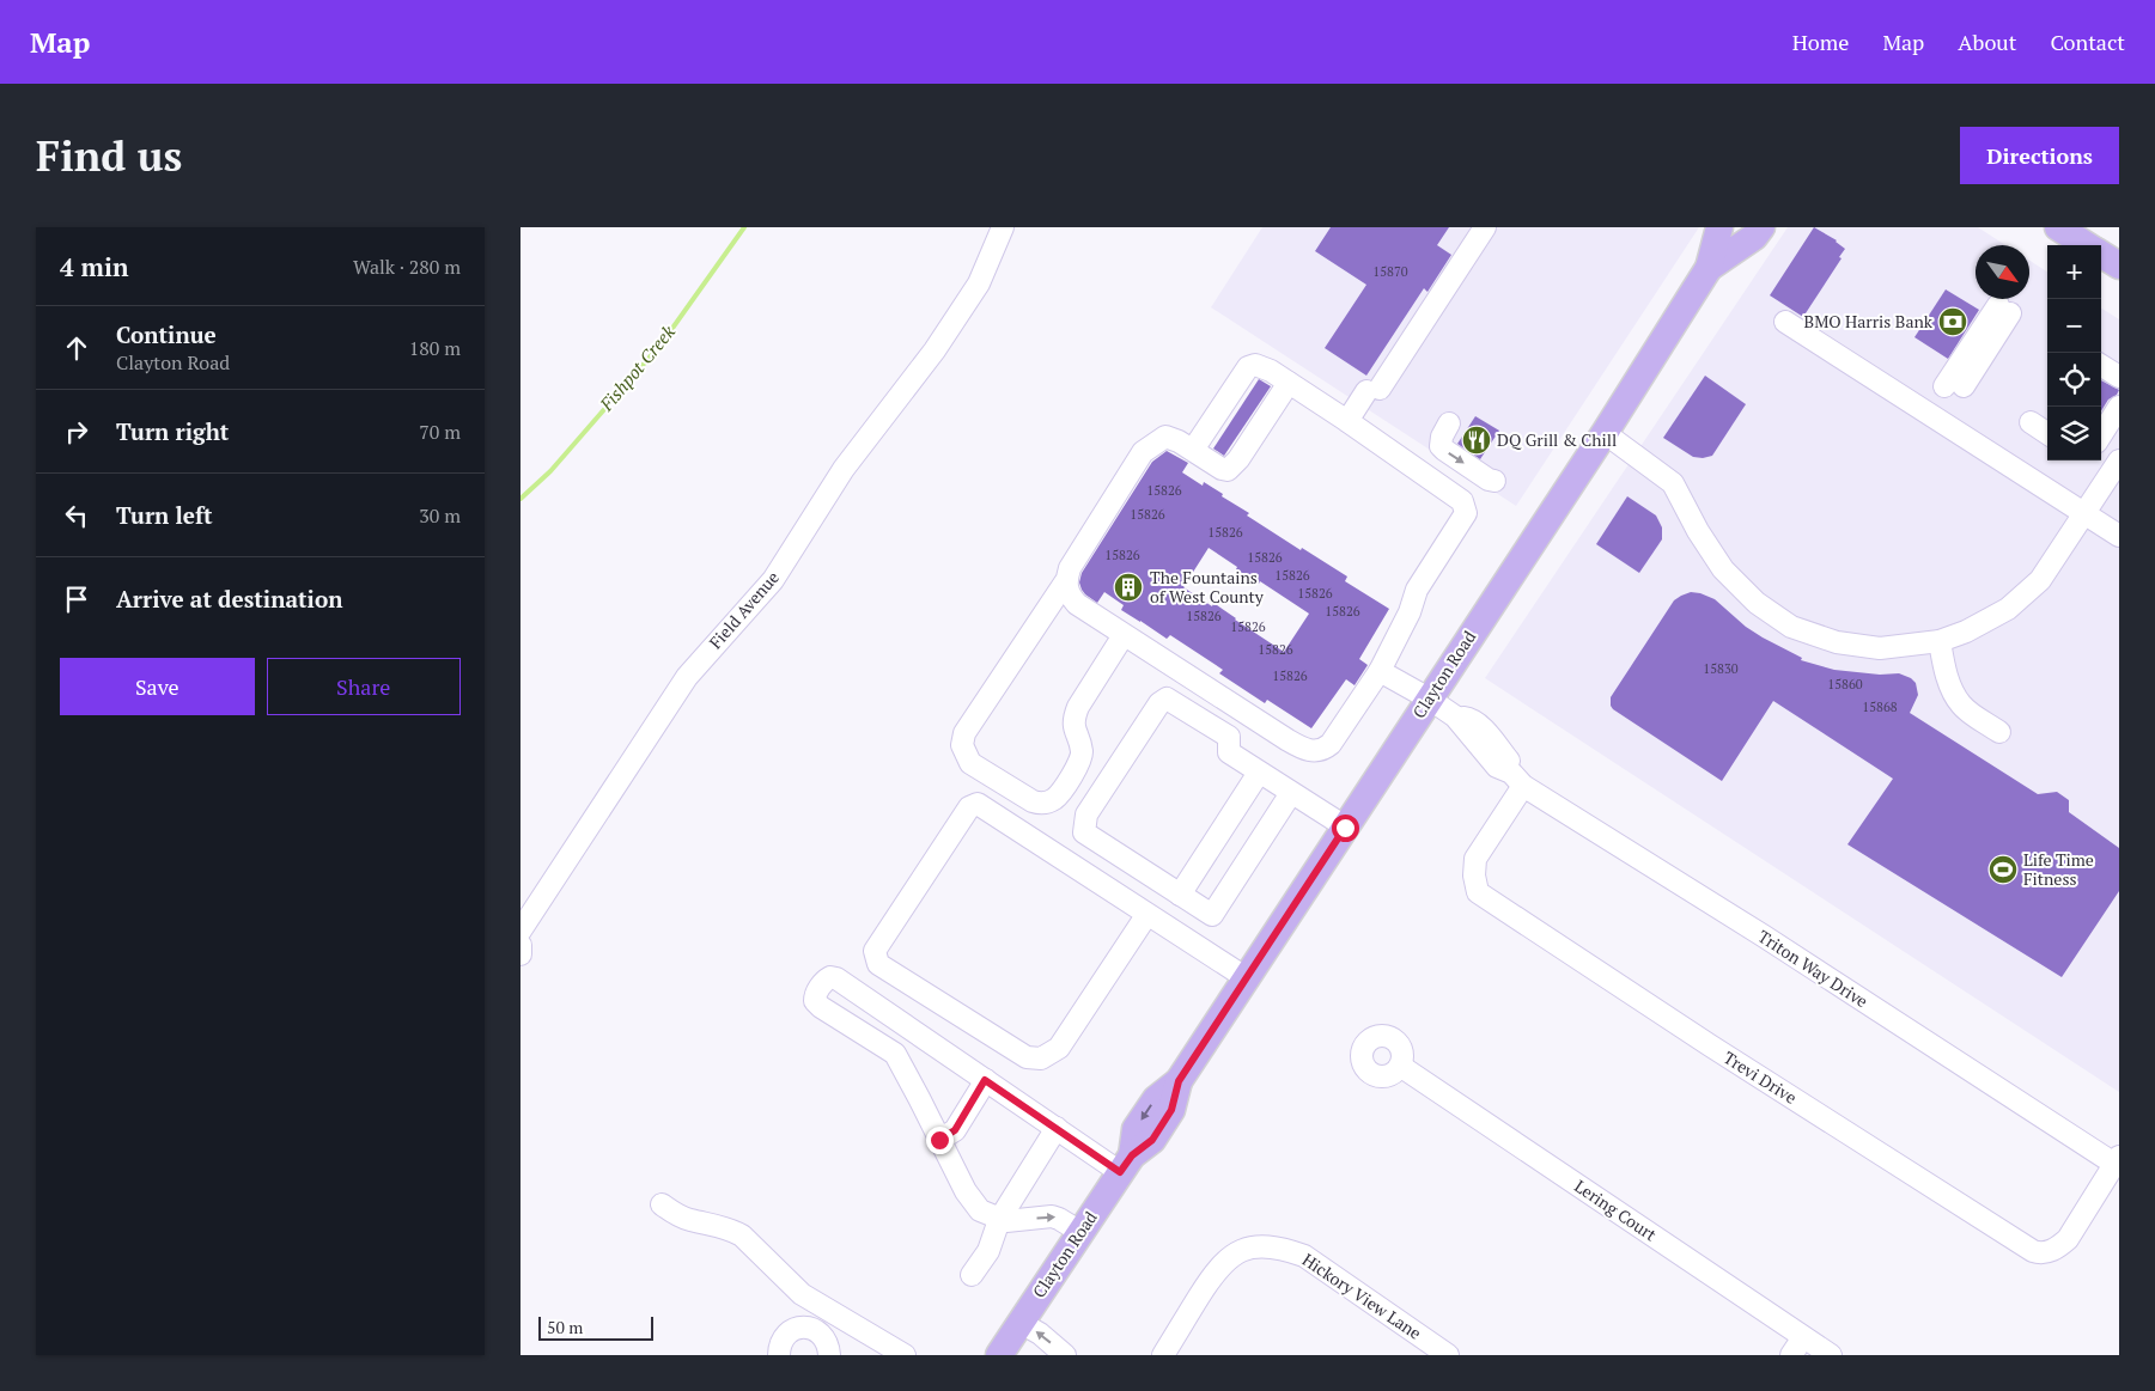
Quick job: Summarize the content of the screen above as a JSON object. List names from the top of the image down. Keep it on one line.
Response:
{"streets":{"main road":["Clayton Road"],"street":["Field Avenue","Triton Way Drive","Trevi Drive","Lering Court","Hickory View Lane"]},"crossings":[["Clayton Road","Triton Way Drive"],["Triton Way Drive","Trevi Drive"]],"water":["Fishpot Creek"],"places":{"bank":["BMO Harris Bank"],"restaurant":["DQ Grill & Chill"],"building":["The Fountains of West County"],"sports":["Life Time Fitness"]},"house_numbers":["15870","15826","15826","15826","15826","15826","15826","15826","15826","15826","15826","15826","15830","15826","15860","15868"],"scale_bar":"50 m","north":"bottom right","page":{"header":"Map","nav":["Home","Map","About","Contact"],"buttons":["Directions",["Save","Share"]],"title":"Find us","heading":["4 min","Walk · 280 m"],"map_buttons":["+","−"],"list":[["Continue","Clayton Road","180 m"],["Turn right","70 m"],["Turn left","30 m"],"Arrive at destination"],"scale":"50 m"}}
